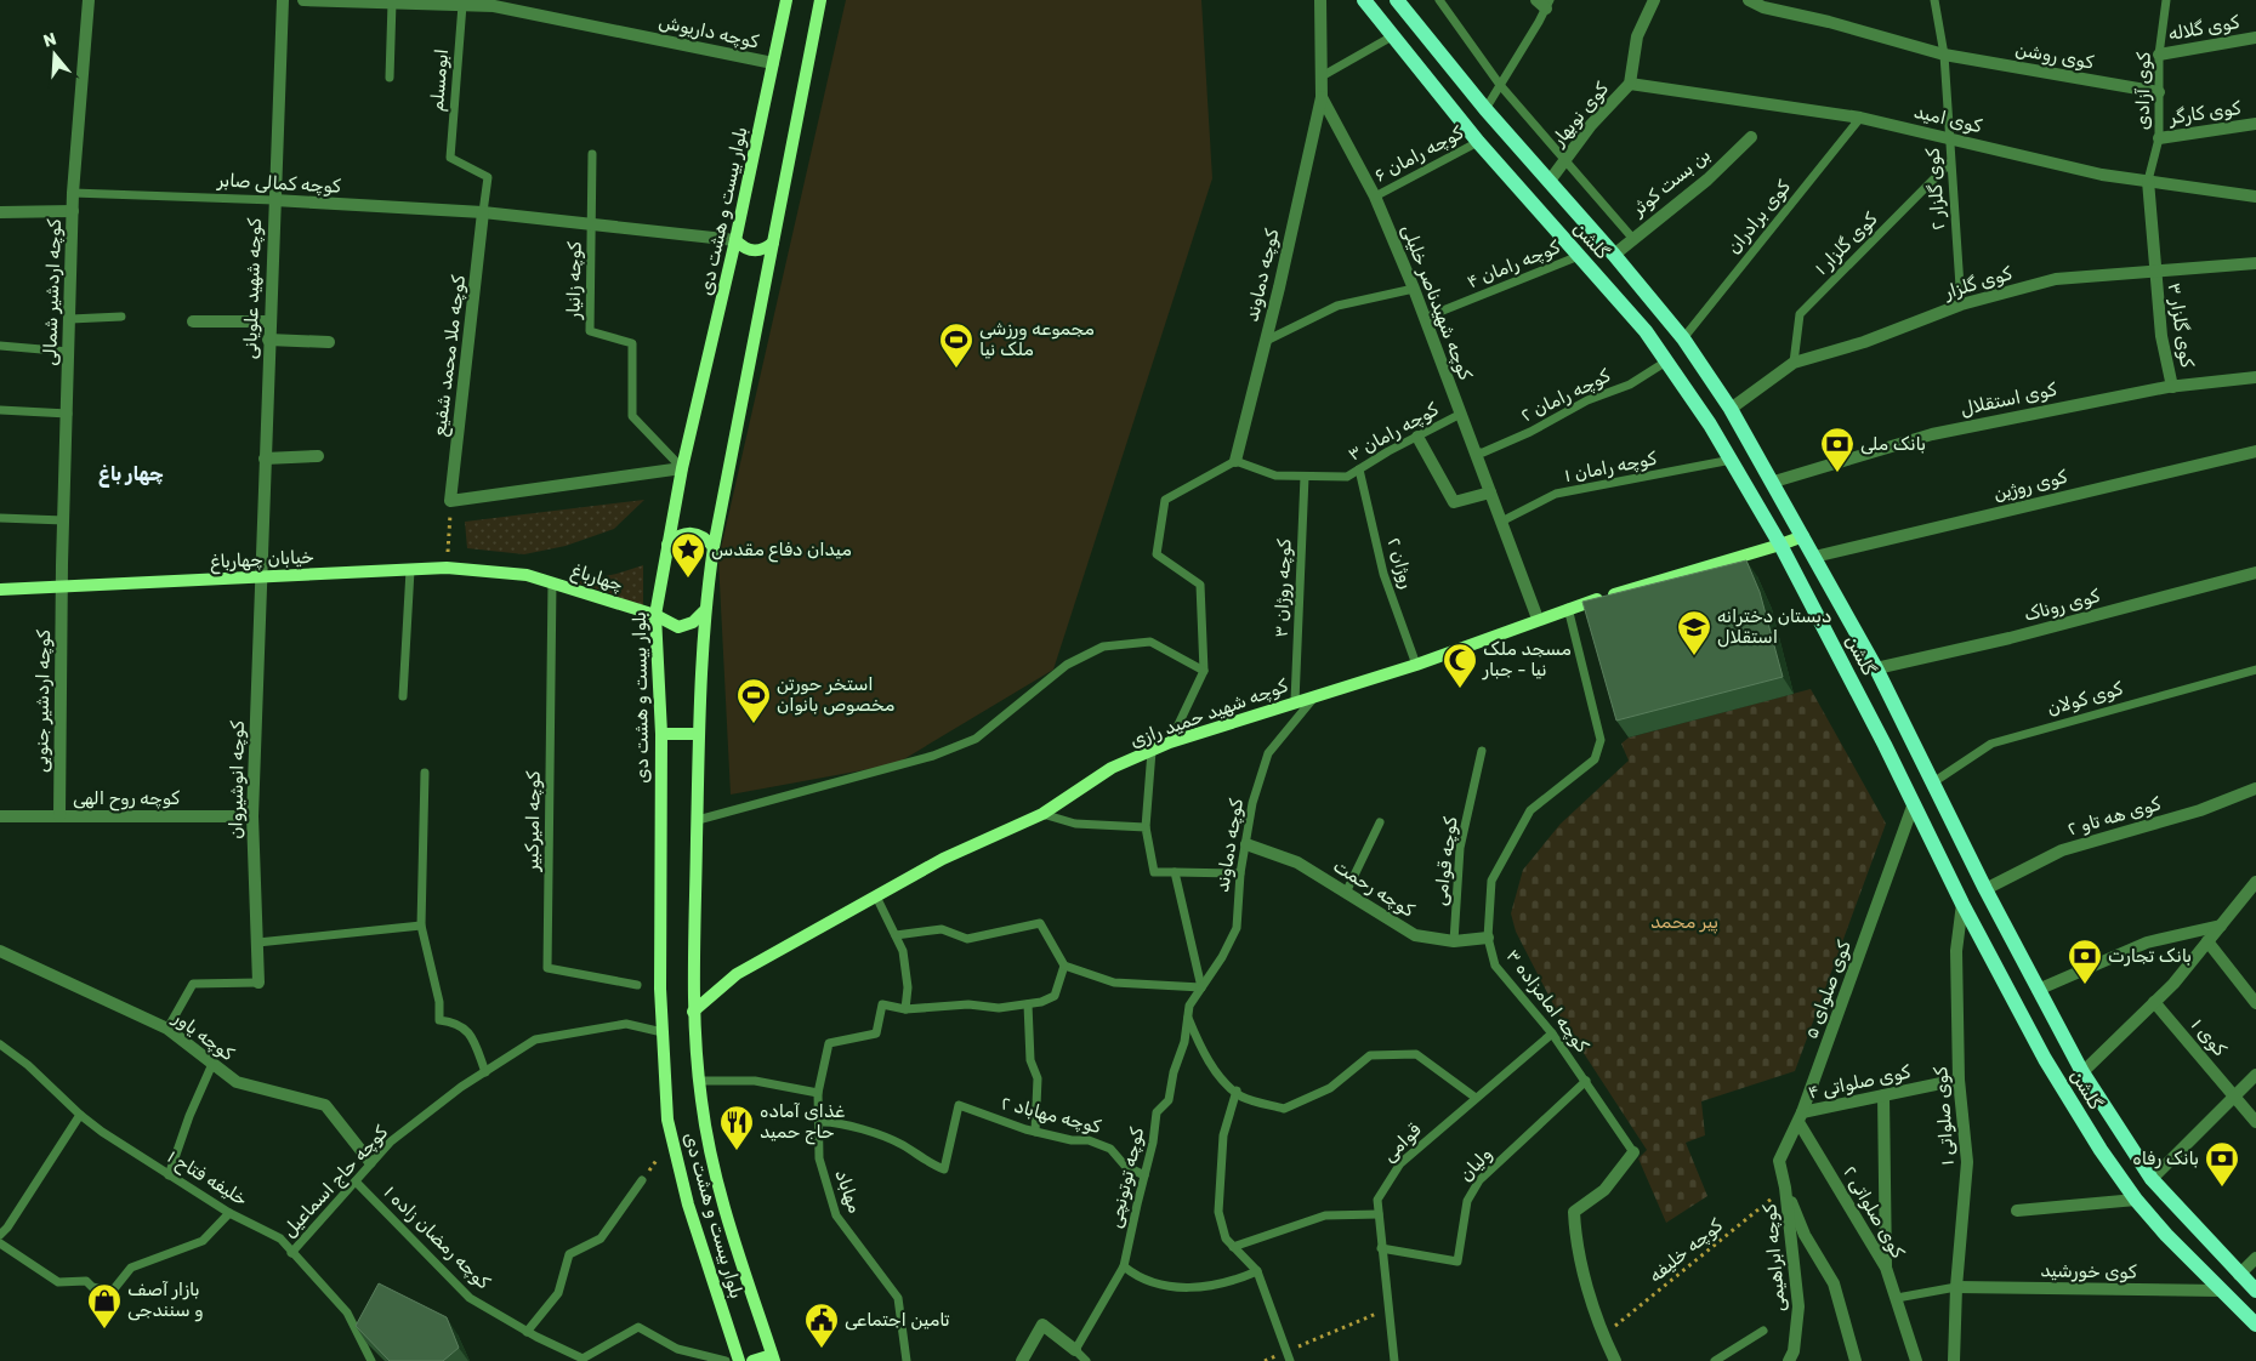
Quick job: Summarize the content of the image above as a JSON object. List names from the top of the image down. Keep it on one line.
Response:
{"streets":{"main road":["بلوار بیست و هشت دی","گلشن","خیابان چهارباغ","چهارباغ","کوچه شهید حمید رازی"],"street":["کوی گلاله","کوچه داریوش","کوی روشن","کوی کارگر","کوی نوبهار","کوی امید","بن بست کوثر","کوچه کمالی صابر","کوچه دماوند","کوی گلزار","کوچه شهید علویانی","کوچه اردشیر شمالی","کوچه شهیدناصر خلیلی","کوی گلزار ۳","کوچه ملا محمد شفیع","کوی استقلال","کوی روژین","کوی روناک","کوچه اردشیر جنوبی","کوچه انوشیروان","کوچه روح الهی","کوی هه تاو ۲","کوچه رحمت","کوی صلوای ۵","کوچه یاور","کوی ۱","کوی صلواتی ۴","کوی صلواتی ۱","کوی صلواتی ۲","کوچه ابراهیمی","کوی خورشید"],"lane":["ابومسلم","کوی آزادی","کوچه رامان ۶","کوی گلزار ۲","کوی برادران","کوی گلزار ۱","کوچه رامان ۴","کوچه زانیار","کوچه رامان ۲","کوچه رامان ۳","کوچه رامان ۱","روژان ۲","کوچه روژان ۳","کوی کولان","کوچه امیرکبیر","کوچه قوامی","کوچه امامزاده ۳","کوچه مهاباد ۲","قوامی","ولیان","خلیفه فتاح ۱","کوچه توتونچی","کوچه حاج اسماعیل","مهاباد","کوچه رمضان زاده ۱"],"path":["کوچه خلیفه"]},"crossings":[["کوی گلاله","کوی آزادی"],["کوچه داریوش","ابومسلم"],["کوچه داریوش","بلوار بیست و هشت دی"],["کوی روشن","کوی آزادی"],["کوی روشن","کوی گلزار ۲"],["ابومسلم","کوچه کمالی صابر"],["ابومسلم","کوچه ملا محمد شفیع"],["کوی آزادی","کوی کارگر"],["کوی آزادی","کوی امید"],["کوی آزادی","کوی گلزار ۳"],["کوی نوبهار","کوی امید"],["کوی نوبهار","گلشن"],["کوی امید","کوی گلزار ۲"],["کوی امید","کوی برادران"],["کوی امید","کوی گلزار ۳"],["کوچه رامان ۶","گلشن"],["کوچه رامان ۶","کوچه شهیدناصر خلیلی"],["بن بست کوثر","گلشن"],["کوچه کمالی صابر","بلوار بیست و هشت دی"],["کوچه کمالی صابر","کوچه زانیار"],["کوچه کمالی صابر","کوچه شهید علویانی"],["کوچه کمالی صابر","کوچه اردشیر شمالی"],["کوچه کمالی صابر","کوچه ملا محمد شفیع"],["کوی گلزار ۲","کوی گلزار ۱"],["کوی گلزار ۲","کوی گلزار"],["بلوار بیست و هشت دی","کوچه زانیار"],["بلوار بیست و هشت دی","چهارباغ"],["بلوار بیست و هشت دی","کوچه شهید حمید رازی"],["بلوار بیست و هشت دی","کوچه حاج اسماعیل"],["کوی برادران","گلشن"],["گلشن","کوچه رامان ۴"],["گلشن","کوی گلزار"],["گلشن","کوچه رامان ۲"],["گلشن","کوی استقلال"],["گلشن","کوچه رامان ۱"],["گلشن","کوی روژین"],["گلشن","کوی روناک"],["گلشن","کوی کولان"],["گلشن","کوچه شهید حمید رازی"],["گلشن","کوی هه تاو ۲"],["گلشن","کوی صلوای ۵"],["گلشن","کوی صلواتی ۱"],["گلشن","کوی خورشید"],["کوی گلزار ۱","کوی گلزار"],["کوچه رامان ۴","کوچه شهیدناصر خلیلی"],["کوچه دماوند","کوچه شهیدناصر خلیلی"],["کوچه دماوند","کوچه رامان ۳"],["کوچه دماوند","کوچه شهید حمید رازی"],["کوچه دماوند","کوچه رحمت"],["کوچه دماوند","کوچه توتونچی"],["کوی گلزار","کوی گلزار ۳"],["کوچه شهید علویانی","خیابان چهارباغ"],["کوچه شهید علویانی","کوچه انوشیروان"],["کوچه اردشیر شمالی","خیابان چهارباغ"],["کوچه اردشیر شمالی","کوچه اردشیر جنوبی"],["کوچه شهیدناصر خلیلی","کوچه رامان ۲"],["کوچه شهیدناصر خلیلی","کوچه رامان ۳"],["کوچه شهیدناصر خلیلی","کوچه رامان ۱"],["کوچه شهیدناصر خلیلی","کوچه شهید حمید رازی"],["کوی گلزار ۳","کوی استقلال"],["کوچه رامان ۳","روژان ۲"],["کوچه رامان ۳","کوچه روژان ۳"],["خیابان چهارباغ","چهارباغ"],["خیابان چهارباغ","کوچه اردشیر جنوبی"],["خیابان چهارباغ","کوچه انوشیروان"],["روژان ۲","کوچه شهید حمید رازی"],["چهارباغ","کوچه امیرکبیر"],["کوچه روژان ۳","کوچه شهید حمید رازی"],["کوچه اردشیر جنوبی","کوچه روح الهی"],["کوچه شهید حمید رازی","کوچه امامزاده ۳"],["کوچه انوشیروان","کوچه روح الهی"],["کوچه قوامی","کوچه رحمت"],["کوچه رحمت","کوچه امامزاده ۳"],["کوی صلوای ۵","کوی صلواتی ۴"],["کوی صلوای ۵","کوی صلواتی ۲"],["کوی صلوای ۵","کوچه خلیفه"],["کوی صلوای ۵","کوچه ابراهیمی"],["کوچه امامزاده ۳","قوامی"],["کوچه امامزاده ۳","ولیان"],["کوچه یاور","کوچه حاج اسماعیل"],["کوی صلواتی ۴","کوی صلواتی ۱"],["کوی صلواتی ۴","کوی صلواتی ۲"],["کوچه مهاباد ۲","کوچه توتونچی"],["کوچه مهاباد ۲","مهاباد"],["کوی صلواتی ۱","کوی خورشید"],["قوامی","ولیان"],["خلیفه فتاح ۱","کوچه حاج اسماعیل"],["کوچه حاج اسماعیل","کوچه رمضان زاده ۱"],["کوچه خلیفه","کوچه ابراهیمی"]],"districts":["چهار باغ"],"parks":["پیر محمد"],"places":{"sports":["مجموعه ورزشی ملک نیا","استخر حورتن مخصوص بانوان"],"bank":["بانک ملی","بانک تجارت","بانک رفاه"],"place":["میدان دفاع مقدس"],"school or university":["دبستان دخترانه استقلال"],"mosque":["مسجد ملک نیا - جبار"],"restaurant":["غذای آماده حاج حمید"],"shop":["بازار آصف و سنندجی"],"public building":["تامین اجتماعی"]},"north":"top"}
